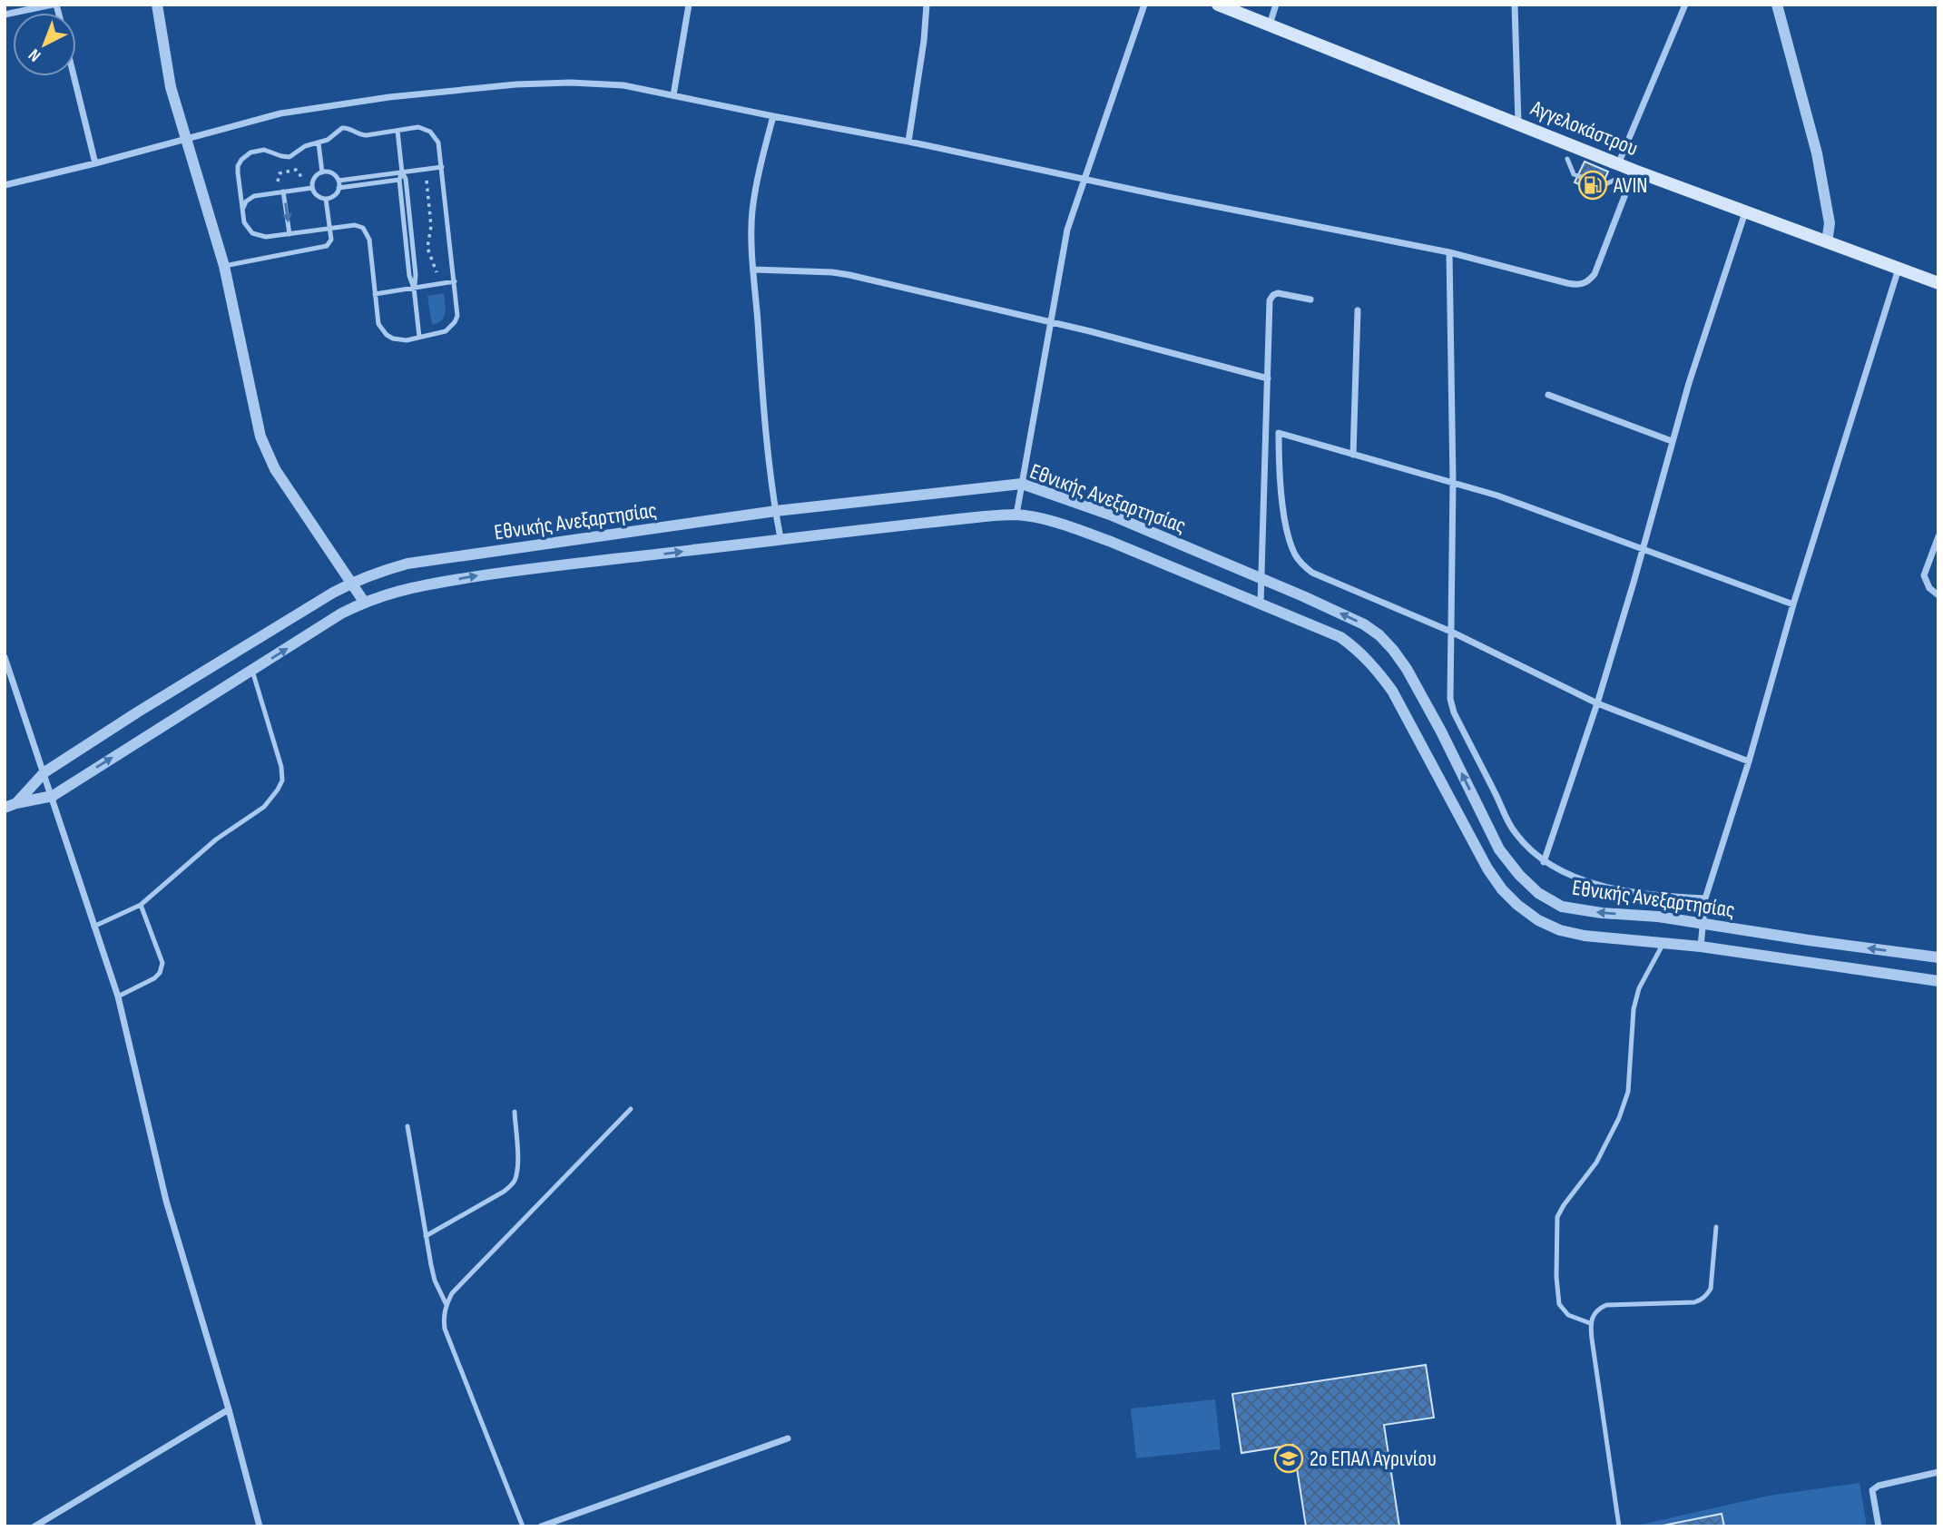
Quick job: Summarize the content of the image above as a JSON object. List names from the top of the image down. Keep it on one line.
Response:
{"streets":{"main road":["Αγγελοκάστρου"],"street":["Εθνικής Ανεξαρτησίας"]},"places":{"fuel station":["AVIN"],"school or university":["2ο ΕΠΑΛ Αγρινίου"]},"north":"bottom left"}
